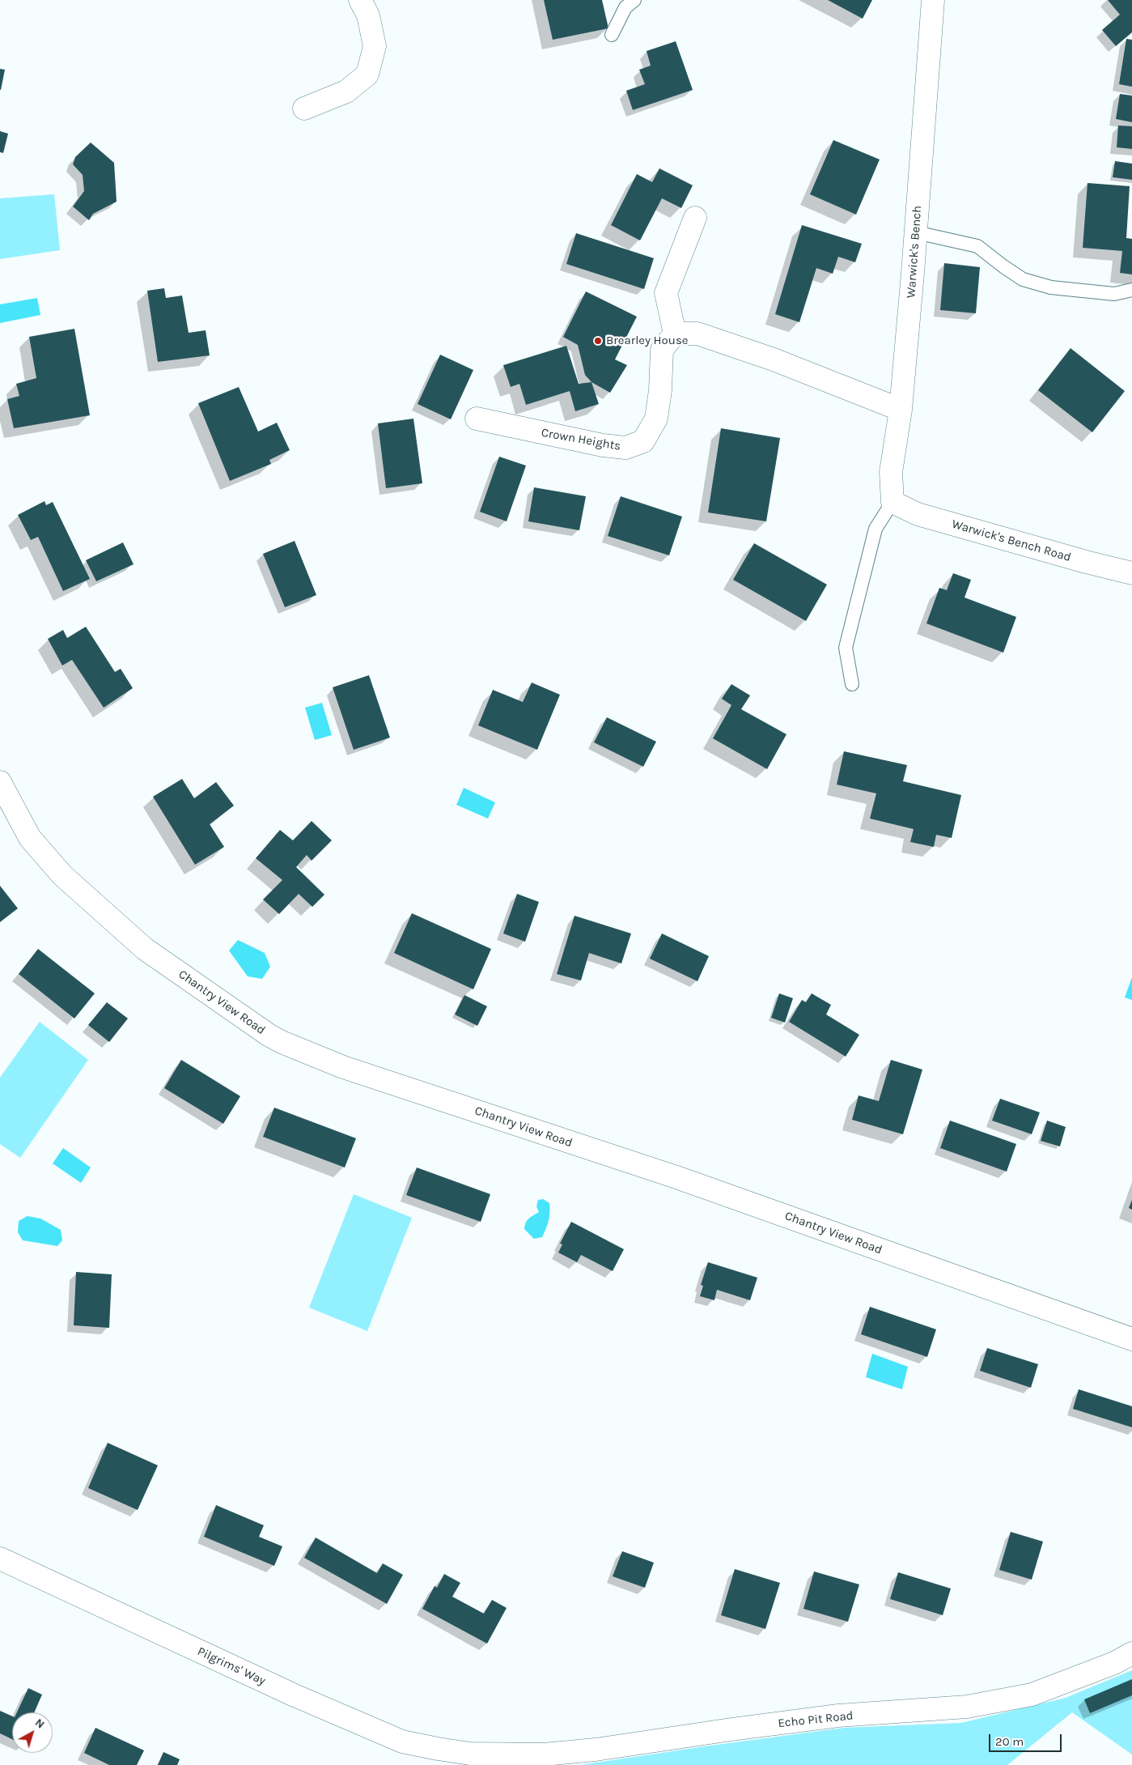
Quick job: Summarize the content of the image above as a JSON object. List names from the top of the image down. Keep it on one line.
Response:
{"streets":{"street":["Warwick's Bench","Crown Heights","Warwick's Bench Road","Chantry View Road","Pilgrims' Way","Echo Pit Road"]},"crossings":[["Warwick's Bench","Warwick's Bench Road"],["Pilgrims' Way","Echo Pit Road"]],"places":["Brearley House"],"scale_bar":"20 m","north":"top right"}
